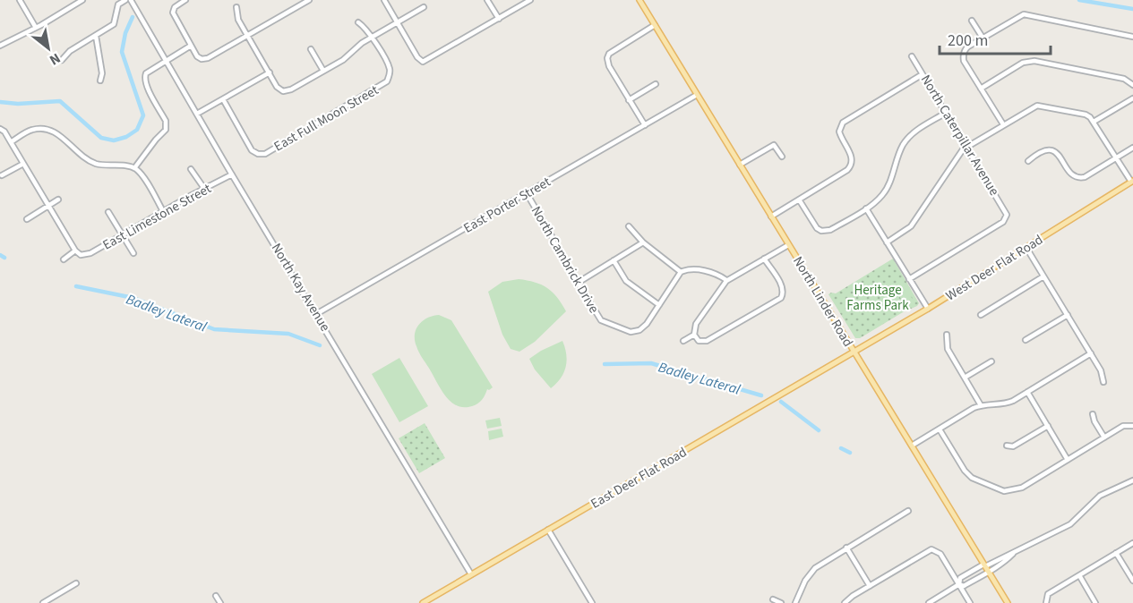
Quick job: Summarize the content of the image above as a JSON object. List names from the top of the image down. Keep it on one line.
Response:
{"streets":{"main road":["West Deer Flat Road","North Linder Road","East Deer Flat Road"],"street":["East Full Moon Street","North Caterpillar Avenue","East Porter Street","East Limestone Street","North Cambrick Drive","North Kay Avenue"]},"crossings":[["East Porter Street","North Cambrick Drive"],["East Porter Street","North Kay Avenue"],["East Porter Street","North Linder Road"],["East Limestone Street","North Kay Avenue"],["West Deer Flat Road","North Linder Road"],["West Deer Flat Road","East Deer Flat Road"],["North Kay Avenue","East Deer Flat Road"],["North Linder Road","East Deer Flat Road"]],"water":["Badley Lateral"],"parks":["Heritage Farms Park"],"scale_bar":"200 m","north":"bottom right"}
